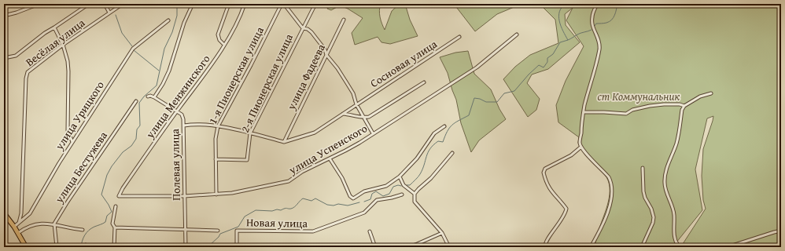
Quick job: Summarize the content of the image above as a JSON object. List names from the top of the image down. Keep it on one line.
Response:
{"streets":{"street":["Весёлая улица","Сосновая улица","1-я Пионерская улица","улица Фадеева","2-я Пионерская улица","улица Менжинского","улица Урицкого","улица Успенского","Полевая улица","улица Бестужева","Новая улица"]},"crossings":[["Весёлая улица","улица Урицкого"],["Сосновая улица","улица Фадеева"],["1-я Пионерская улица","2-я Пионерская улица"],["1-я Пионерская улица","улица Успенского"],["улица Менжинского","улица Успенского"],["улица Менжинского","Полевая улица"],["улица Успенского","Полевая улица"]],"parks":["ст Коммунальник"]}
